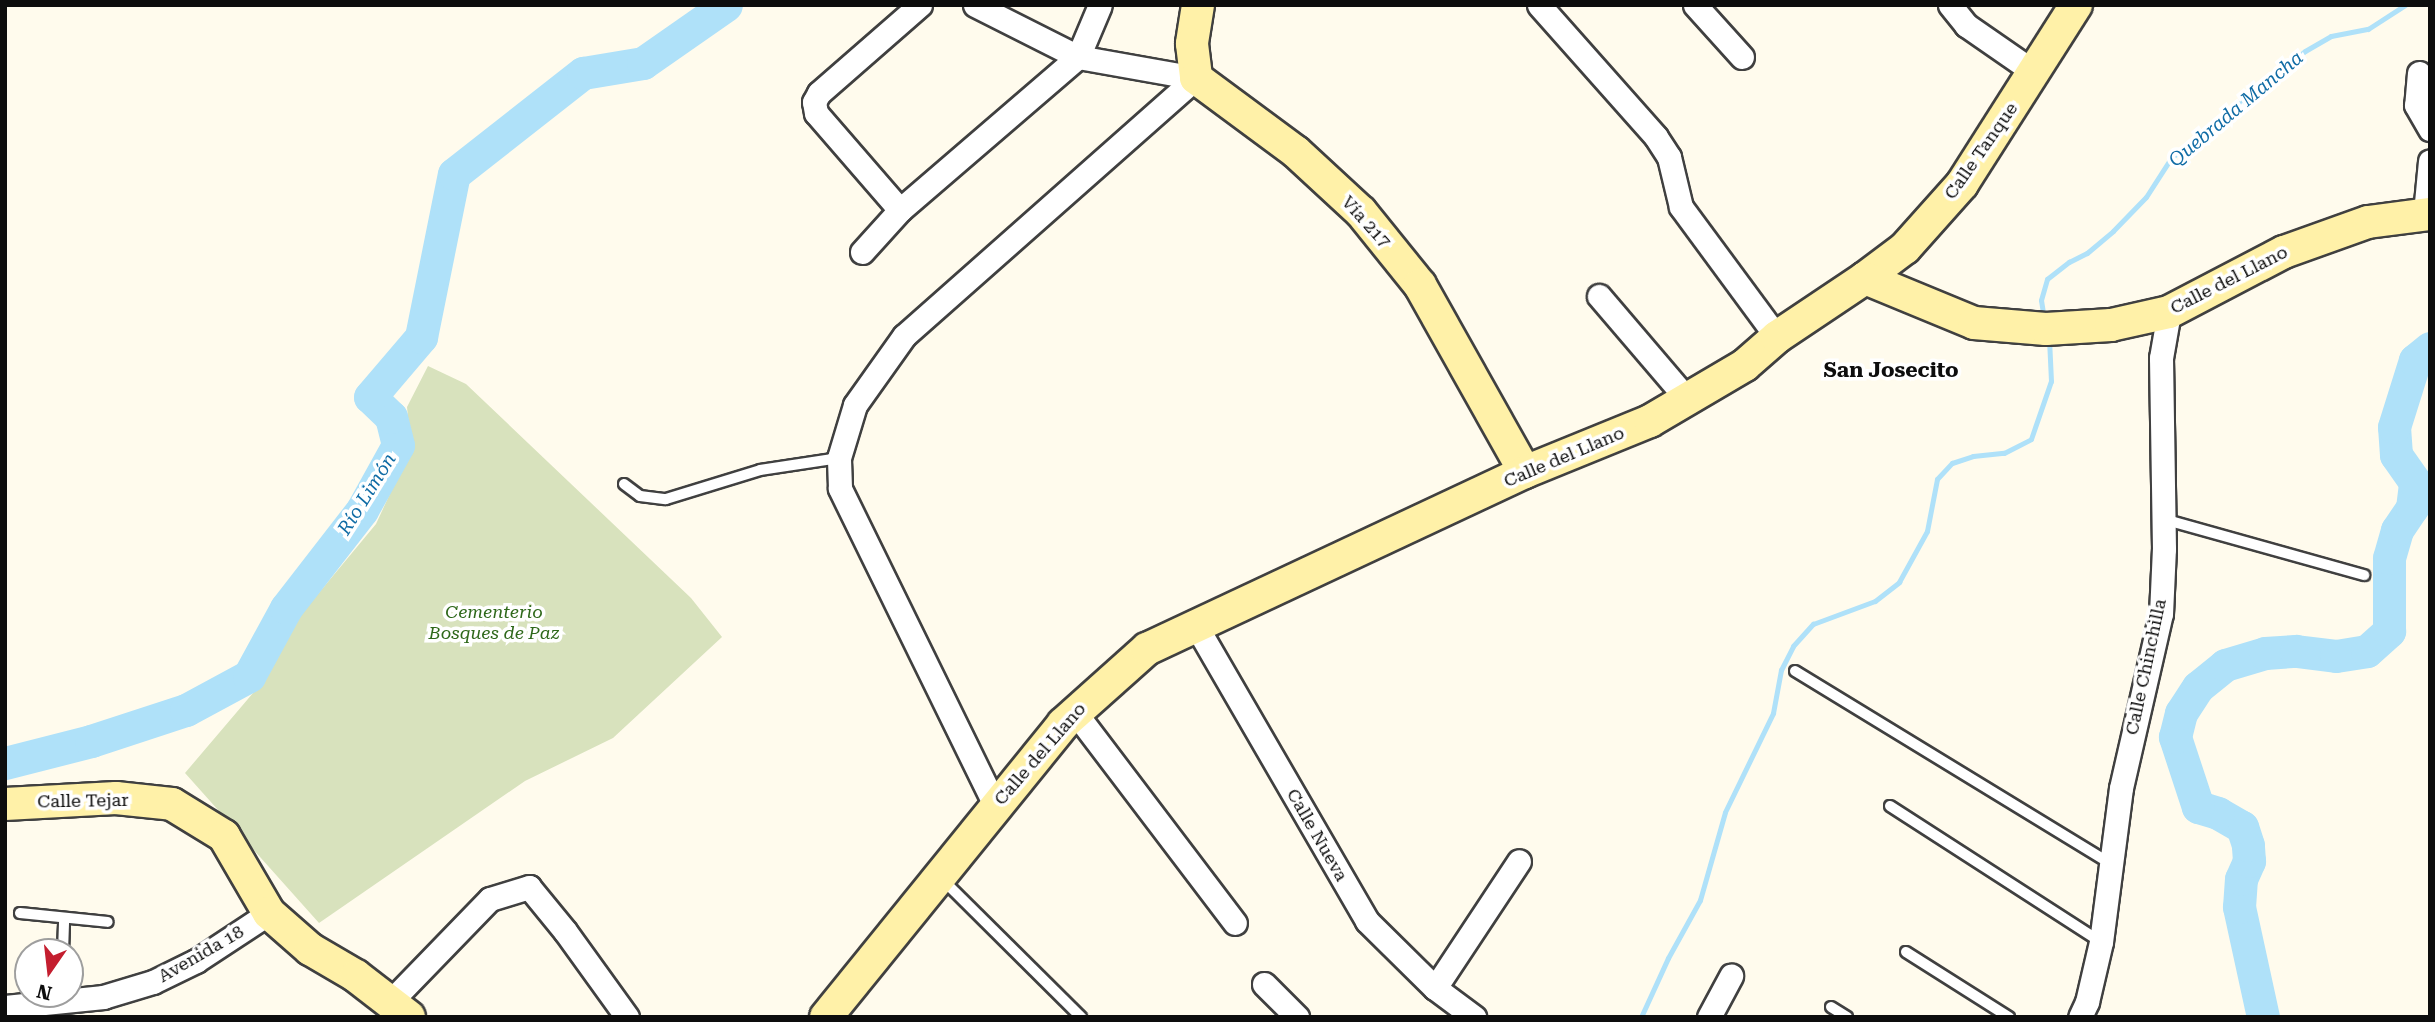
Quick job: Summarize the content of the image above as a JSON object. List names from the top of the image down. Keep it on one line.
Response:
{"streets":{"main road":["Calle Tanque","Vía 217","Calle del Llano","Calle Tejar"],"street":["Calle Chinchilla","Calle Nueva","Avenida 18"]},"crossings":[["Calle Tanque","Calle del Llano"],["Vía 217","Calle del Llano"],["Calle del Llano","Calle Chinchilla"],["Calle del Llano","Calle Nueva"],["Calle Tejar","Avenida 18"]],"districts":["San Josecito"],"water":["Quebrada Mancha","Río Limón"],"parks":["Cementerio Bosques de Paz"],"north":"bottom"}
